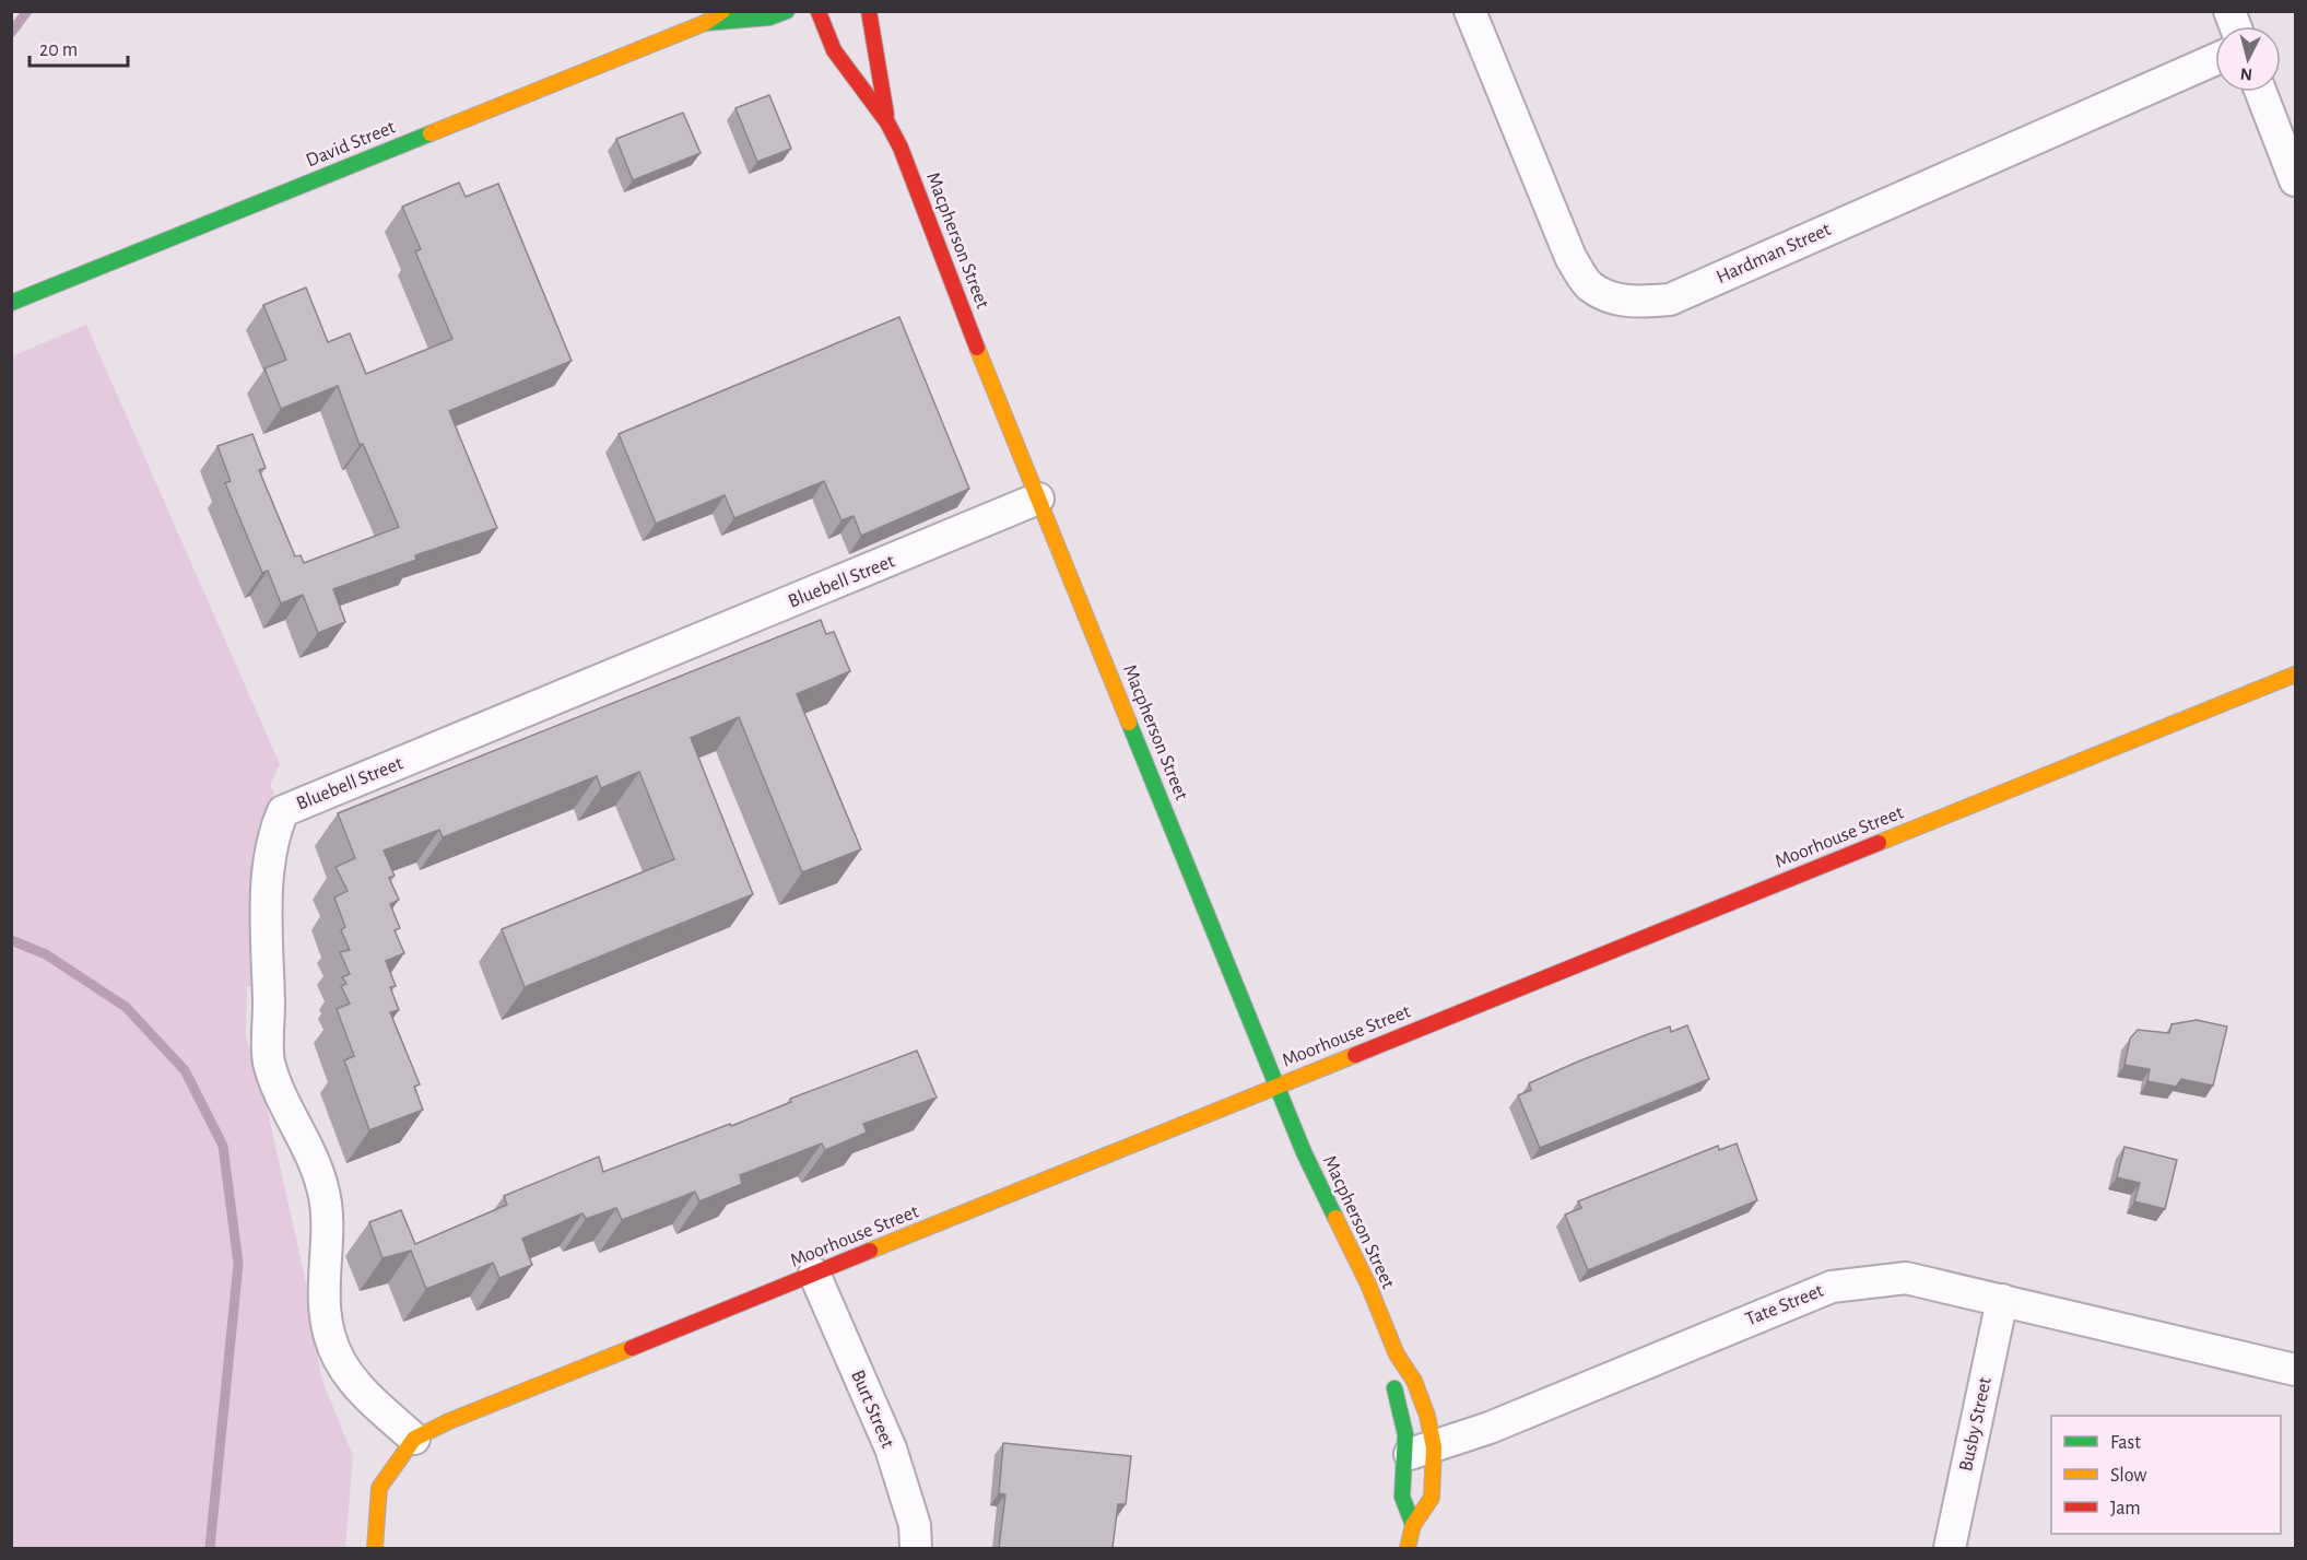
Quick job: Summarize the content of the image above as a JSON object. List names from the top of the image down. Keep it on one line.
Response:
{"streets":{"street":["David Street","Macpherson Street","Hardman Street","Bluebell Street","Moorhouse Street","Tate Street","Burt Street","Busby Street"]},"crossings":[["Macpherson Street","Bluebell Street"],["Macpherson Street","Moorhouse Street"],["Macpherson Street","Tate Street"],["Bluebell Street","Moorhouse Street"],["Moorhouse Street","Burt Street"],["Tate Street","Busby Street"]],"legend":["Fast","Slow","Jam"],"scale_bar":"20 m","north":"bottom"}
